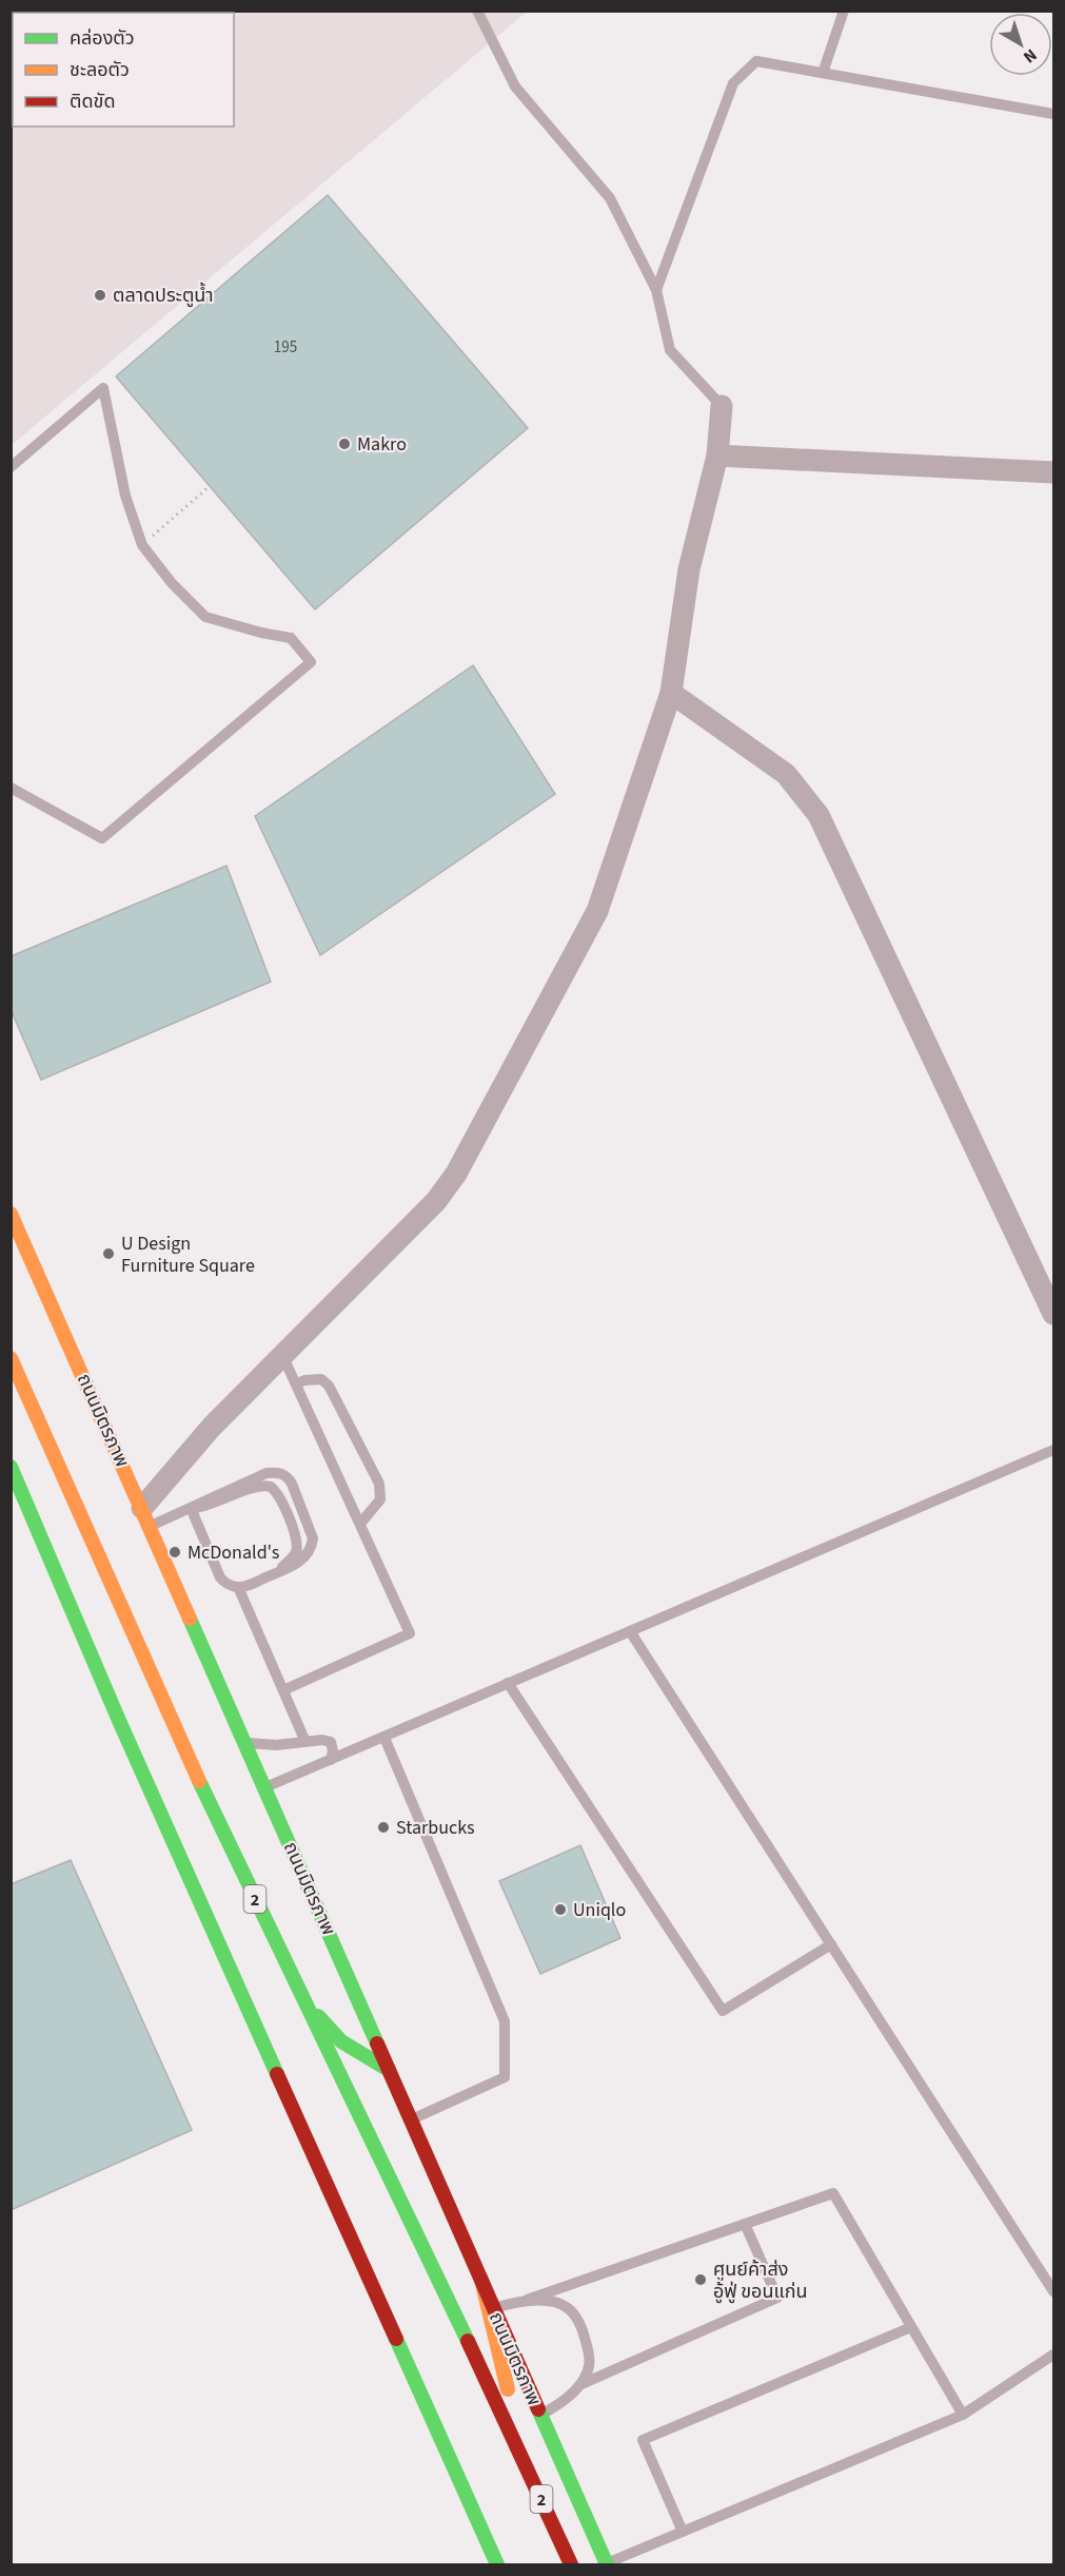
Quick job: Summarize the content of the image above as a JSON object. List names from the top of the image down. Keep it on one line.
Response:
{"streets":{"main road":["ถนนมิตรภาพ","2"]},"places":["ตลาดประตูน้ำ","Makro","U Design Furniture Square","McDonald's","Starbucks","Uniqlo","ศูนย์ค้าส่ง อู้ฟู่ ขอนแก่น"],"house_numbers":["195"],"legend":["คล่องตัว","ชะลอตัว","ติดขัด"],"north":"bottom right"}
